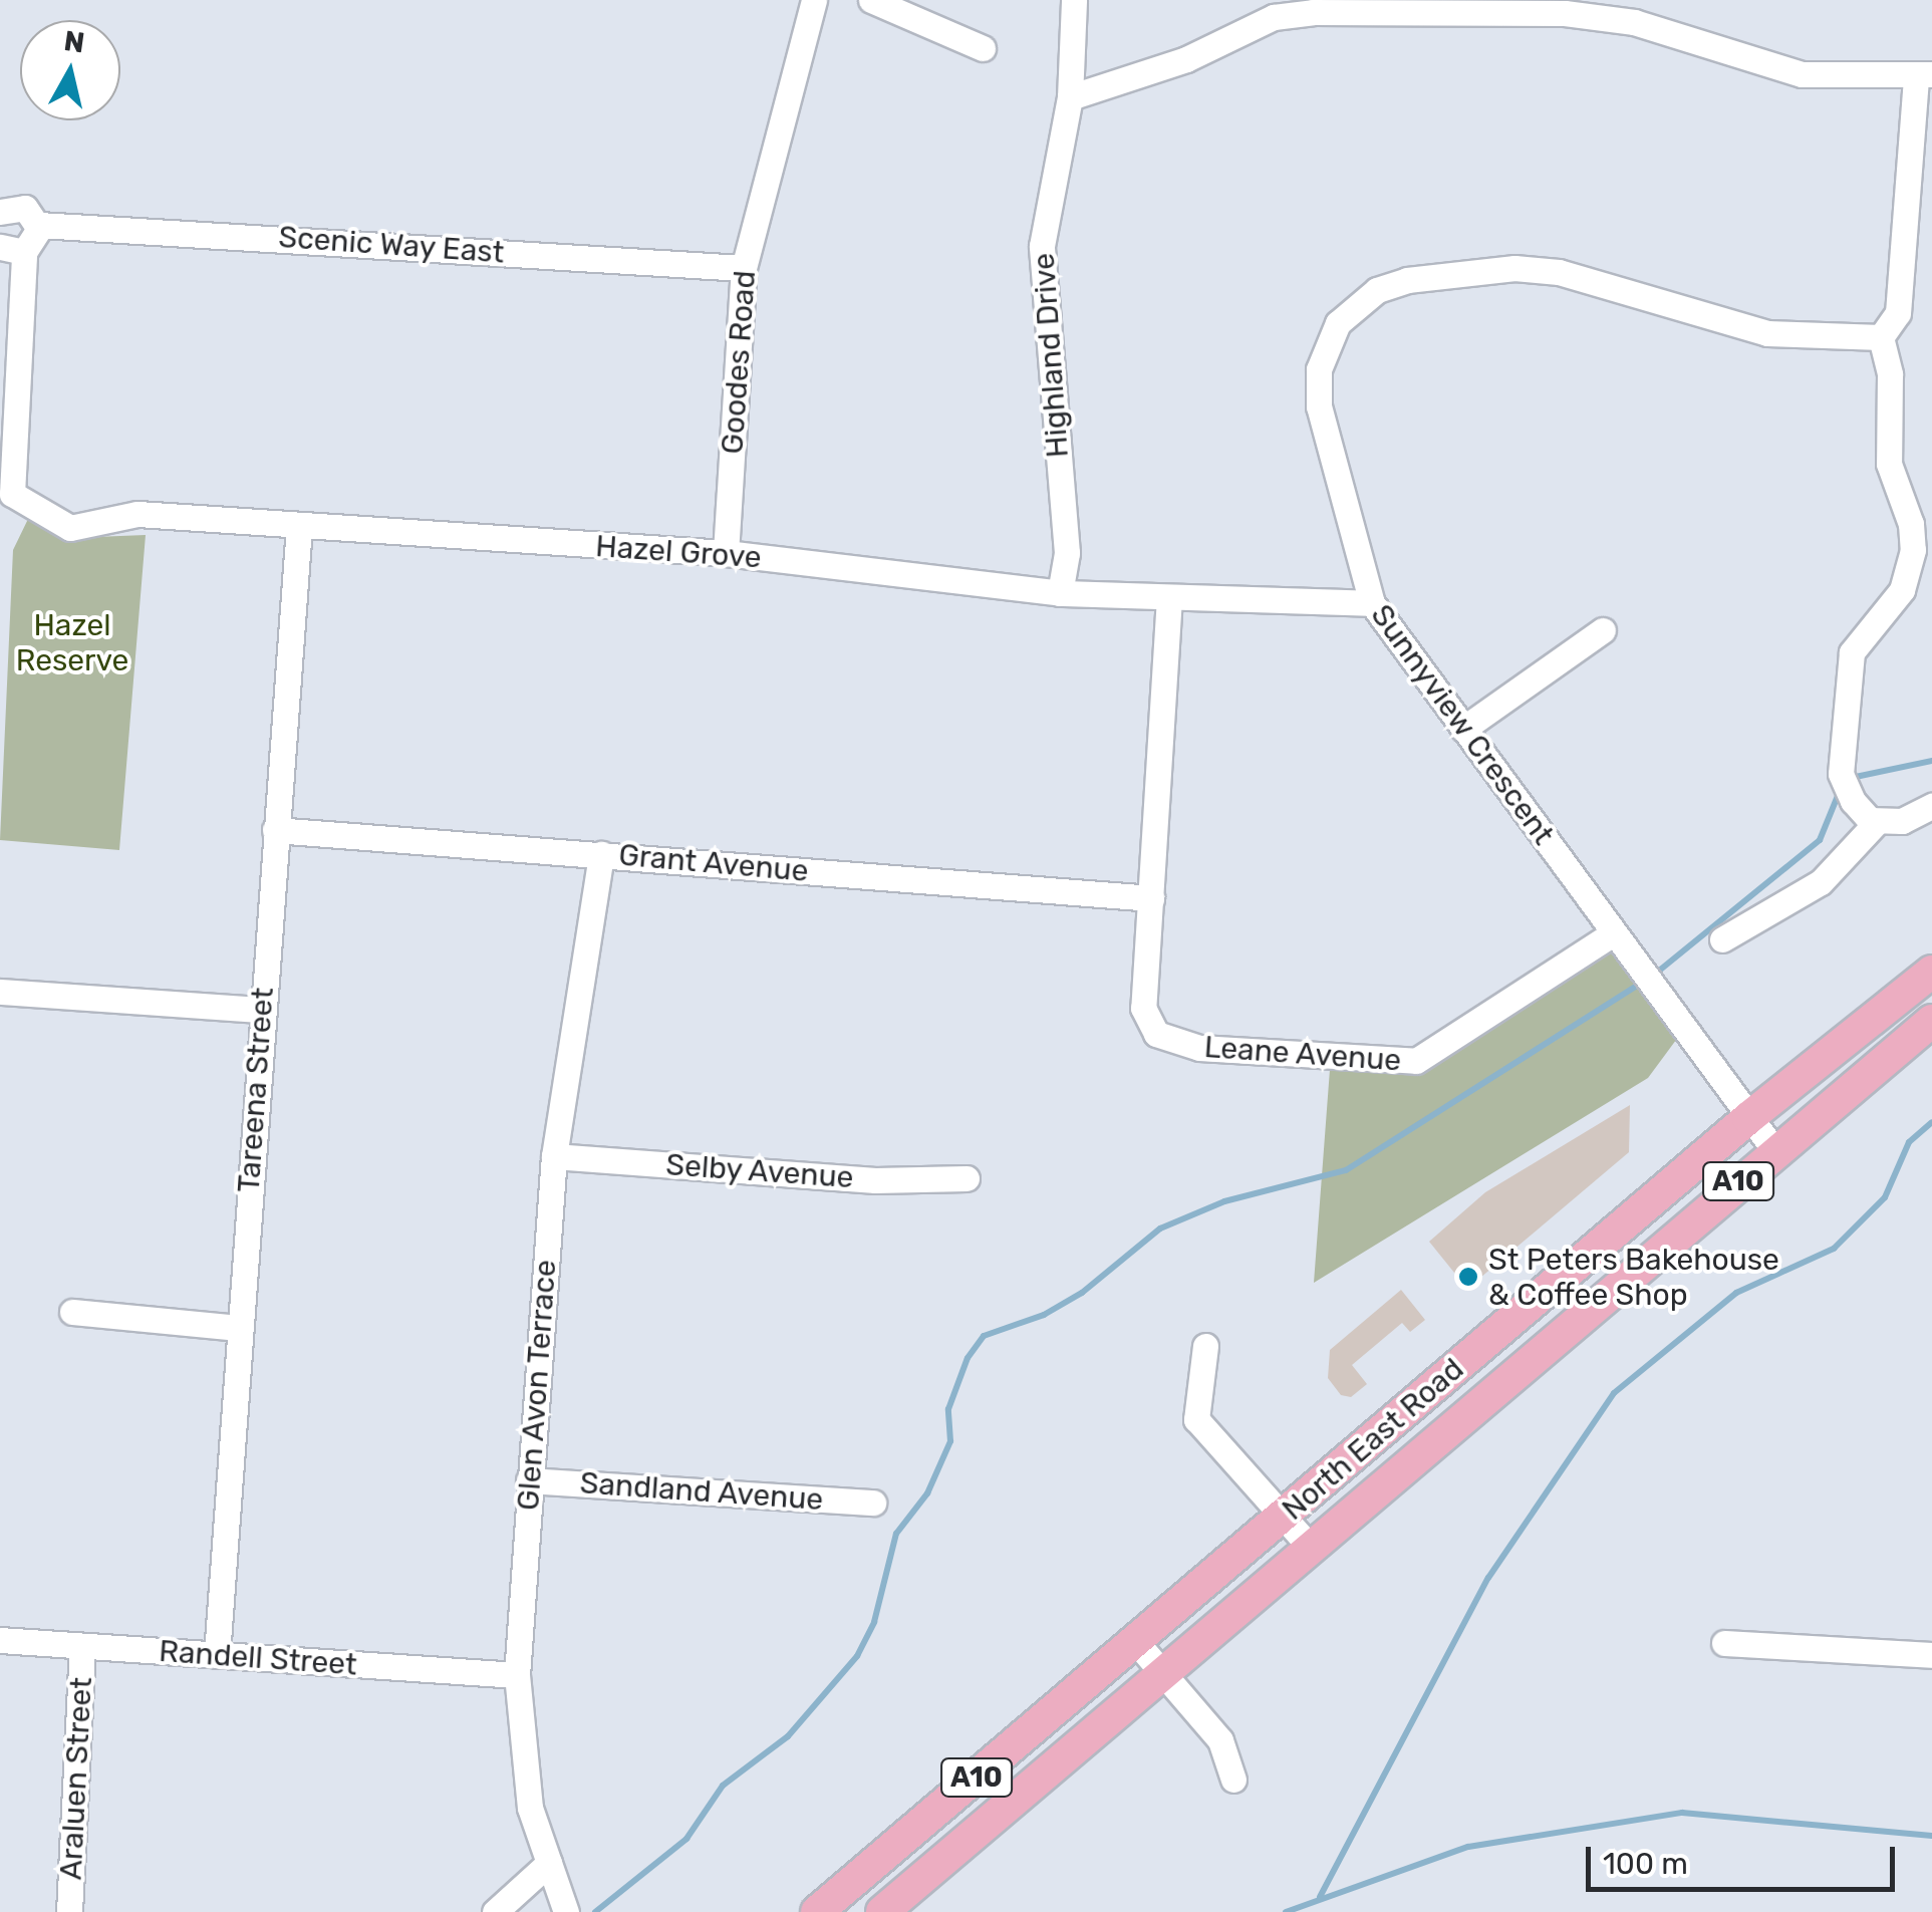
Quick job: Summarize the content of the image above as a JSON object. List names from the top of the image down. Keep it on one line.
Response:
{"streets":{"main road":["A10","North East Road"],"street":["Scenic Way East","Highland Drive","Goodes Road","Hazel Grove","Sunnyview Crescent","Grant Avenue","Leane Avenue","Tareena Street","Selby Avenue","Glen Avon Terrace","Sandland Avenue","Randell Street","Araluen Street"]},"crossings":[["Scenic Way East","Goodes Road"],["Highland Drive","Hazel Grove"],["Goodes Road","Hazel Grove"],["Hazel Grove","Sunnyview Crescent"],["Hazel Grove","Leane Avenue"],["Hazel Grove","Tareena Street"],["Sunnyview Crescent","Leane Avenue"],["Sunnyview Crescent","North East Road"],["Grant Avenue","Leane Avenue"],["Grant Avenue","Tareena Street"],["Grant Avenue","Glen Avon Terrace"],["Tareena Street","Randell Street"],["Selby Avenue","Glen Avon Terrace"],["Glen Avon Terrace","Sandland Avenue"],["Glen Avon Terrace","Randell Street"],["Randell Street","Araluen Street"]],"parks":["Hazel Reserve"],"places":["St Peters Bakehouse & Coffee Shop"],"scale_bar":"100 m","north":"top"}
